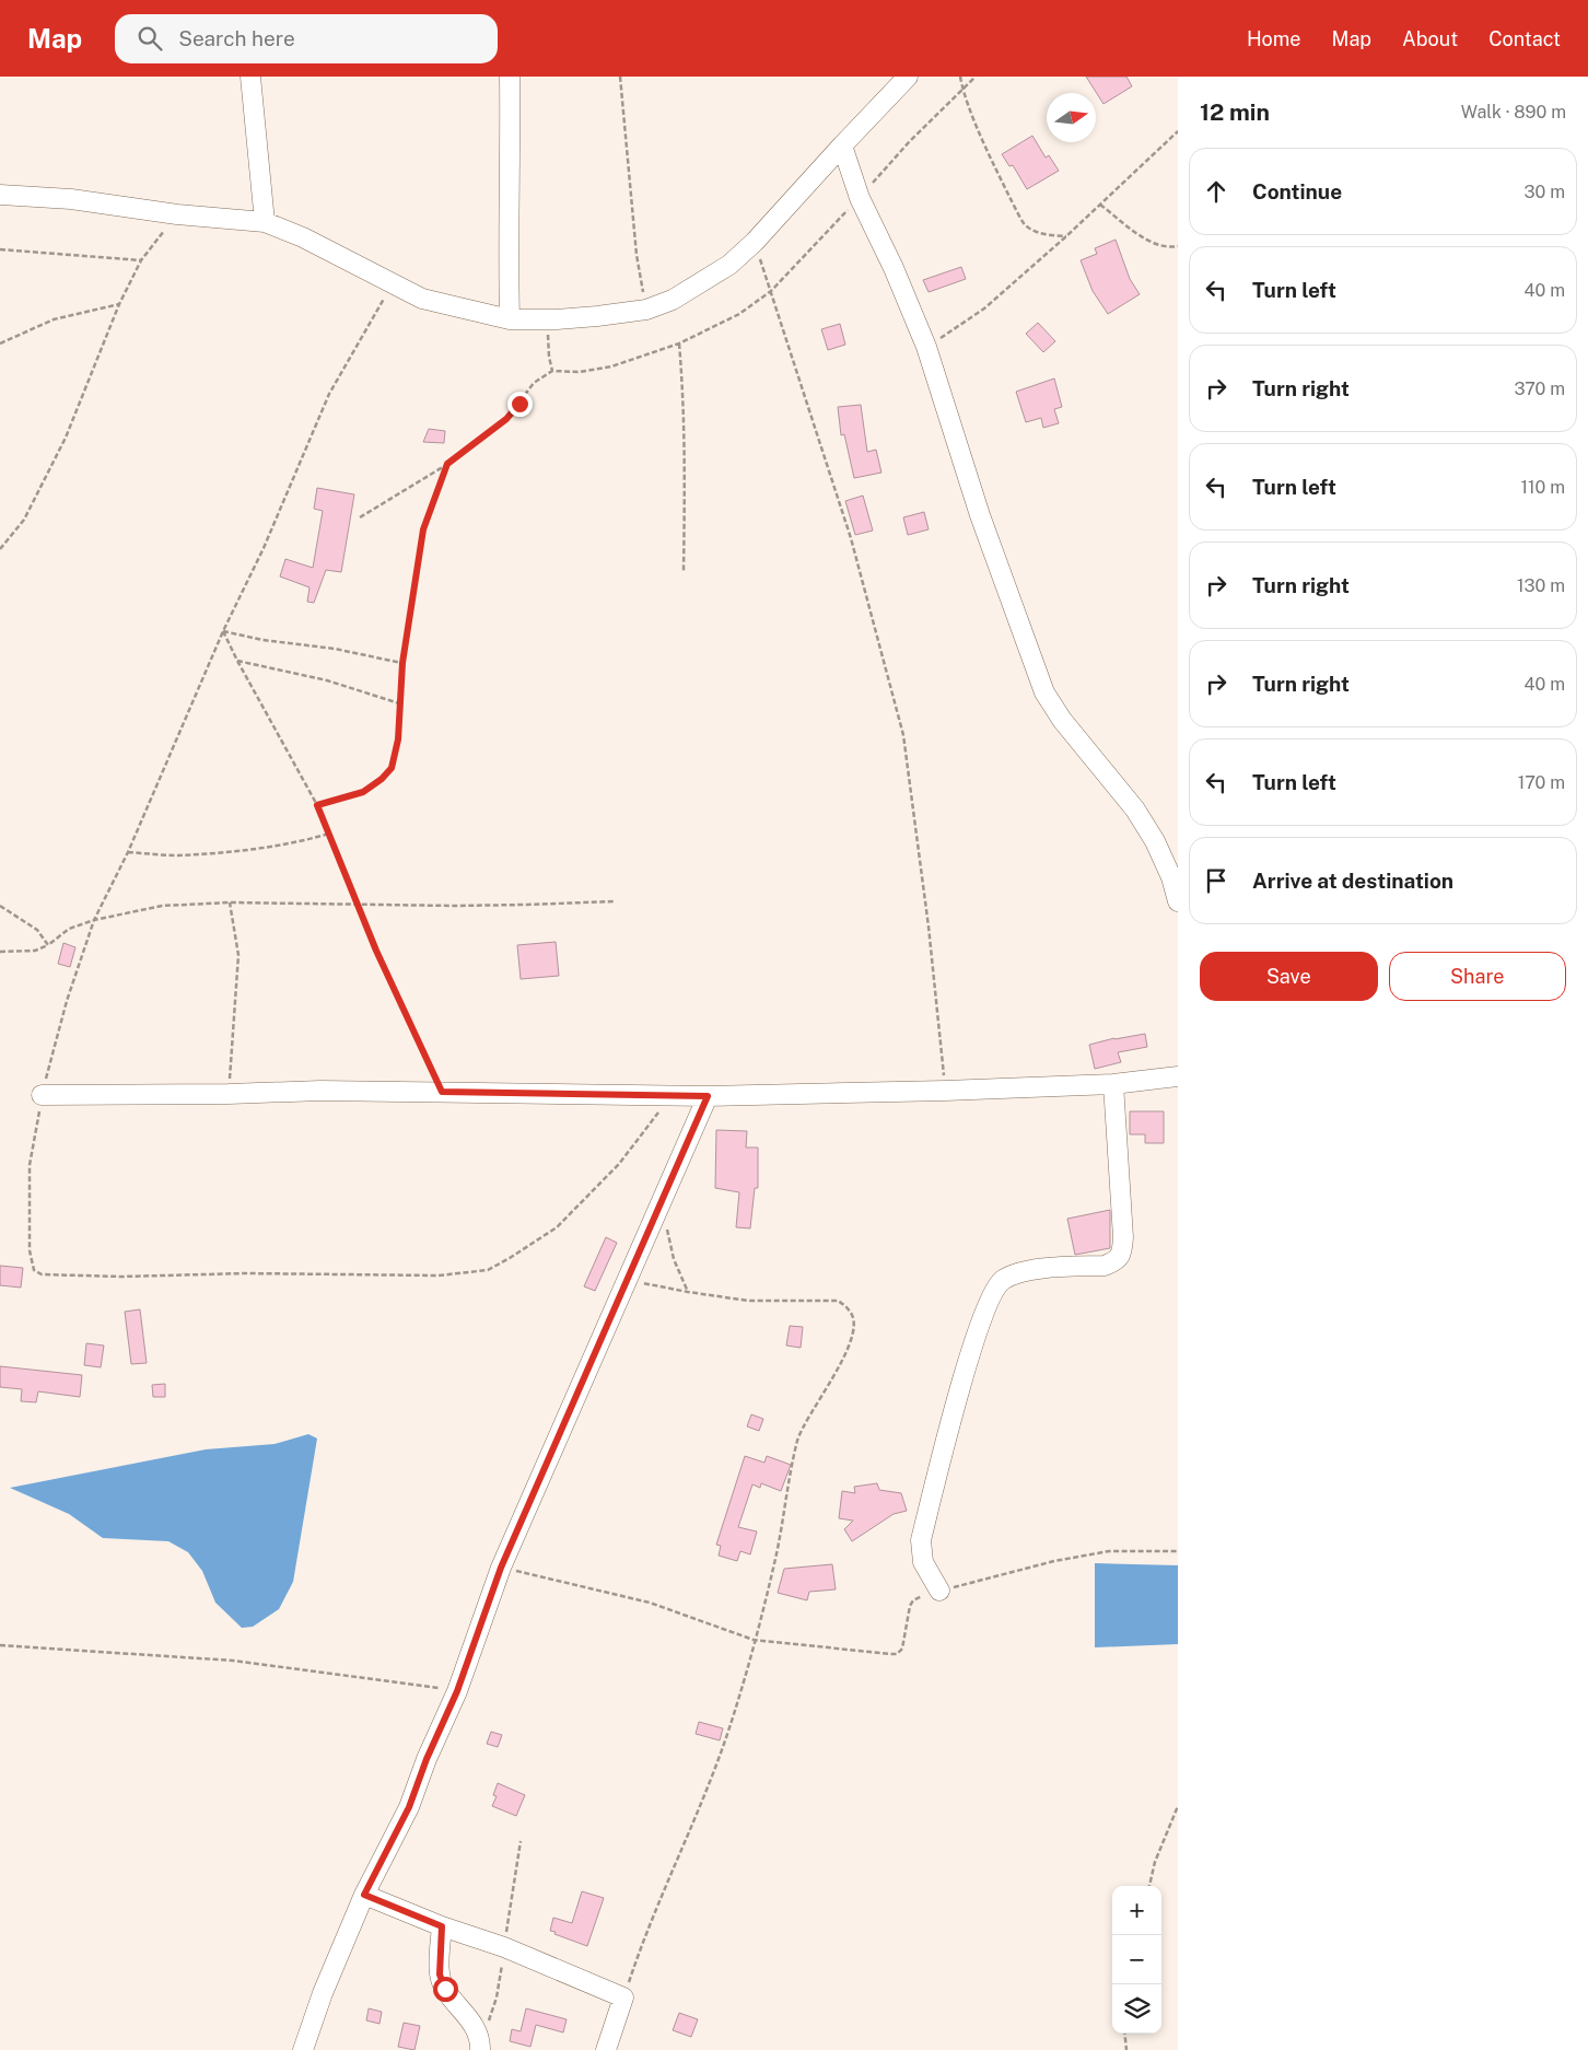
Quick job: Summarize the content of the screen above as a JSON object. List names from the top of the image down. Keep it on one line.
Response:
{"north":"right","page":{"header":"Map","search":"Search here","nav":["Home","Map","About","Contact"],"heading":["12 min","Walk · 890 m"],"list":[["Continue","30 m"],["Turn left","40 m"],["Turn right","370 m"],["Turn left","110 m"],["Turn right","130 m"],["Turn right","40 m"],["Turn left","170 m"],"Arrive at destination"],"buttons":["Save","Share"],"map_buttons":["+","−"]}}
